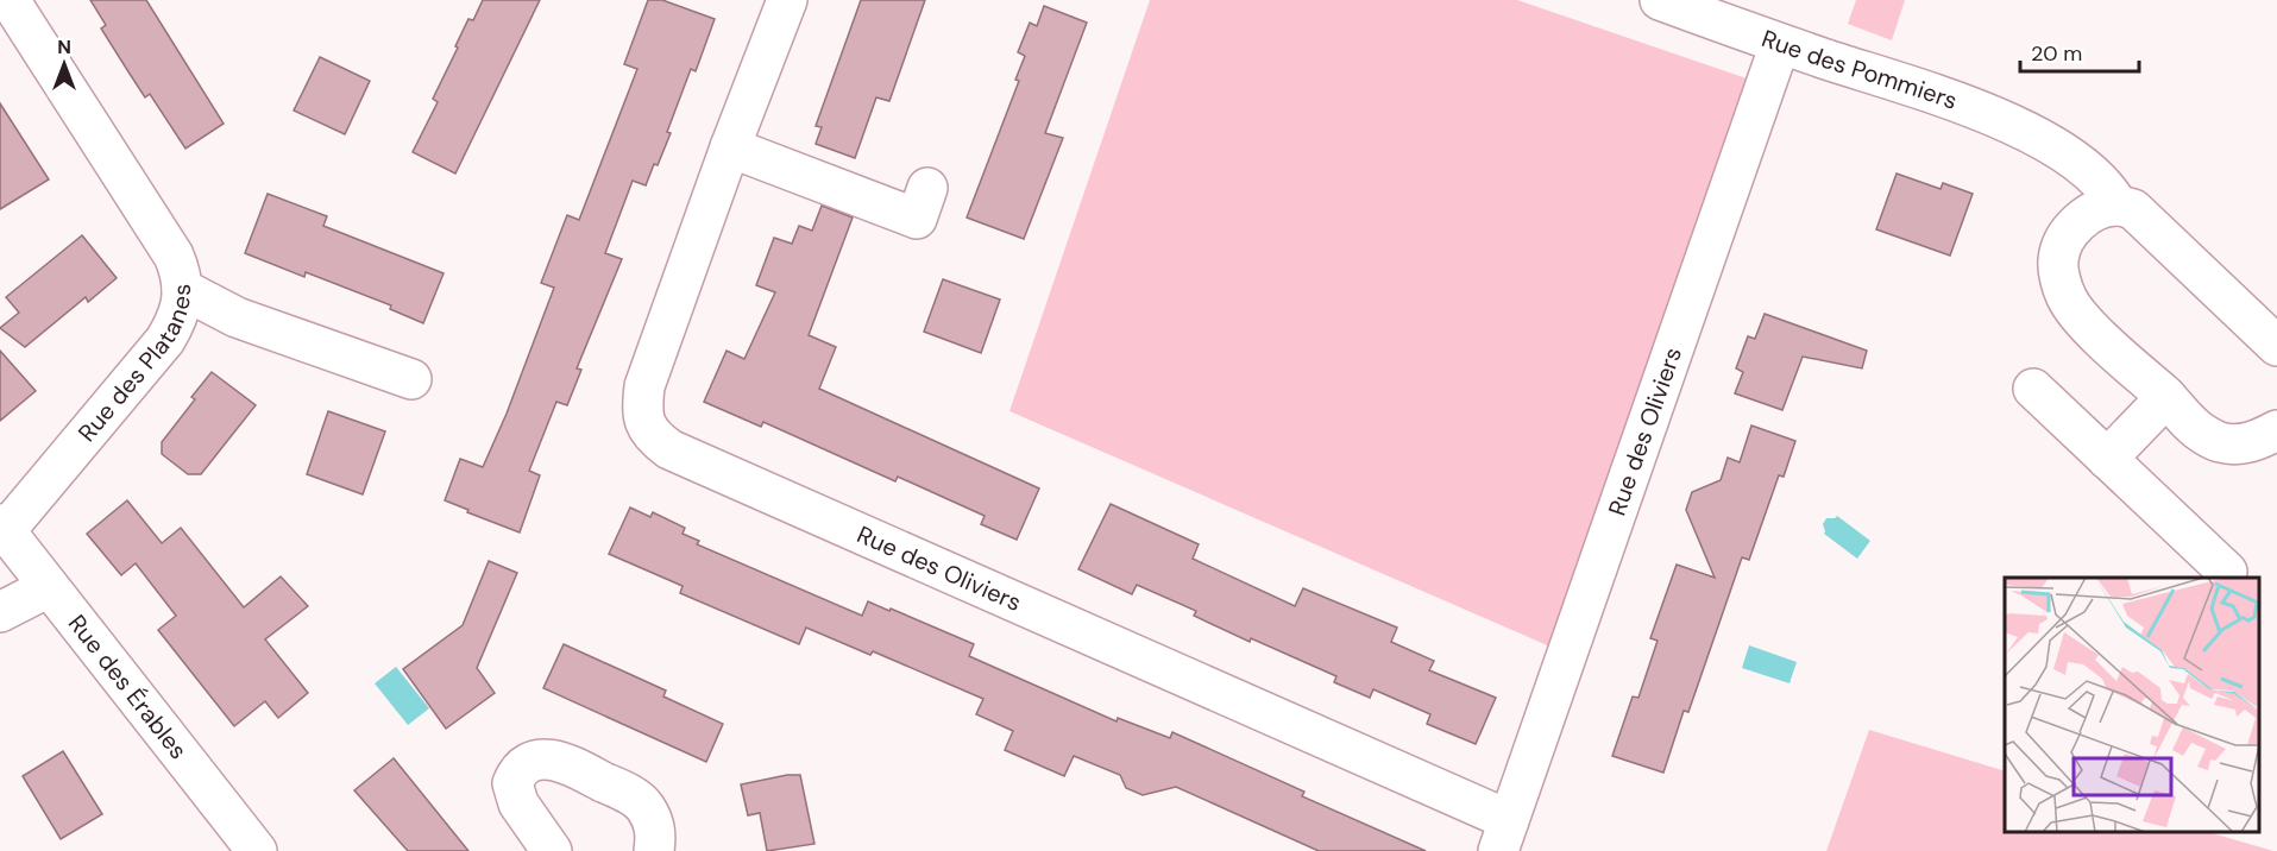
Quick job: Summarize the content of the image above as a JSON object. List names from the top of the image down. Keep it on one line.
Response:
{"streets":{"street":["Rue des Pommiers","Rue des Platanes","Rue des Oliviers","Rue des Érables"]},"crossings":[["Rue des Pommiers","Rue des Oliviers"],["Rue des Platanes","Rue des Érables"]],"scale_bar":"20 m","north":"top"}
